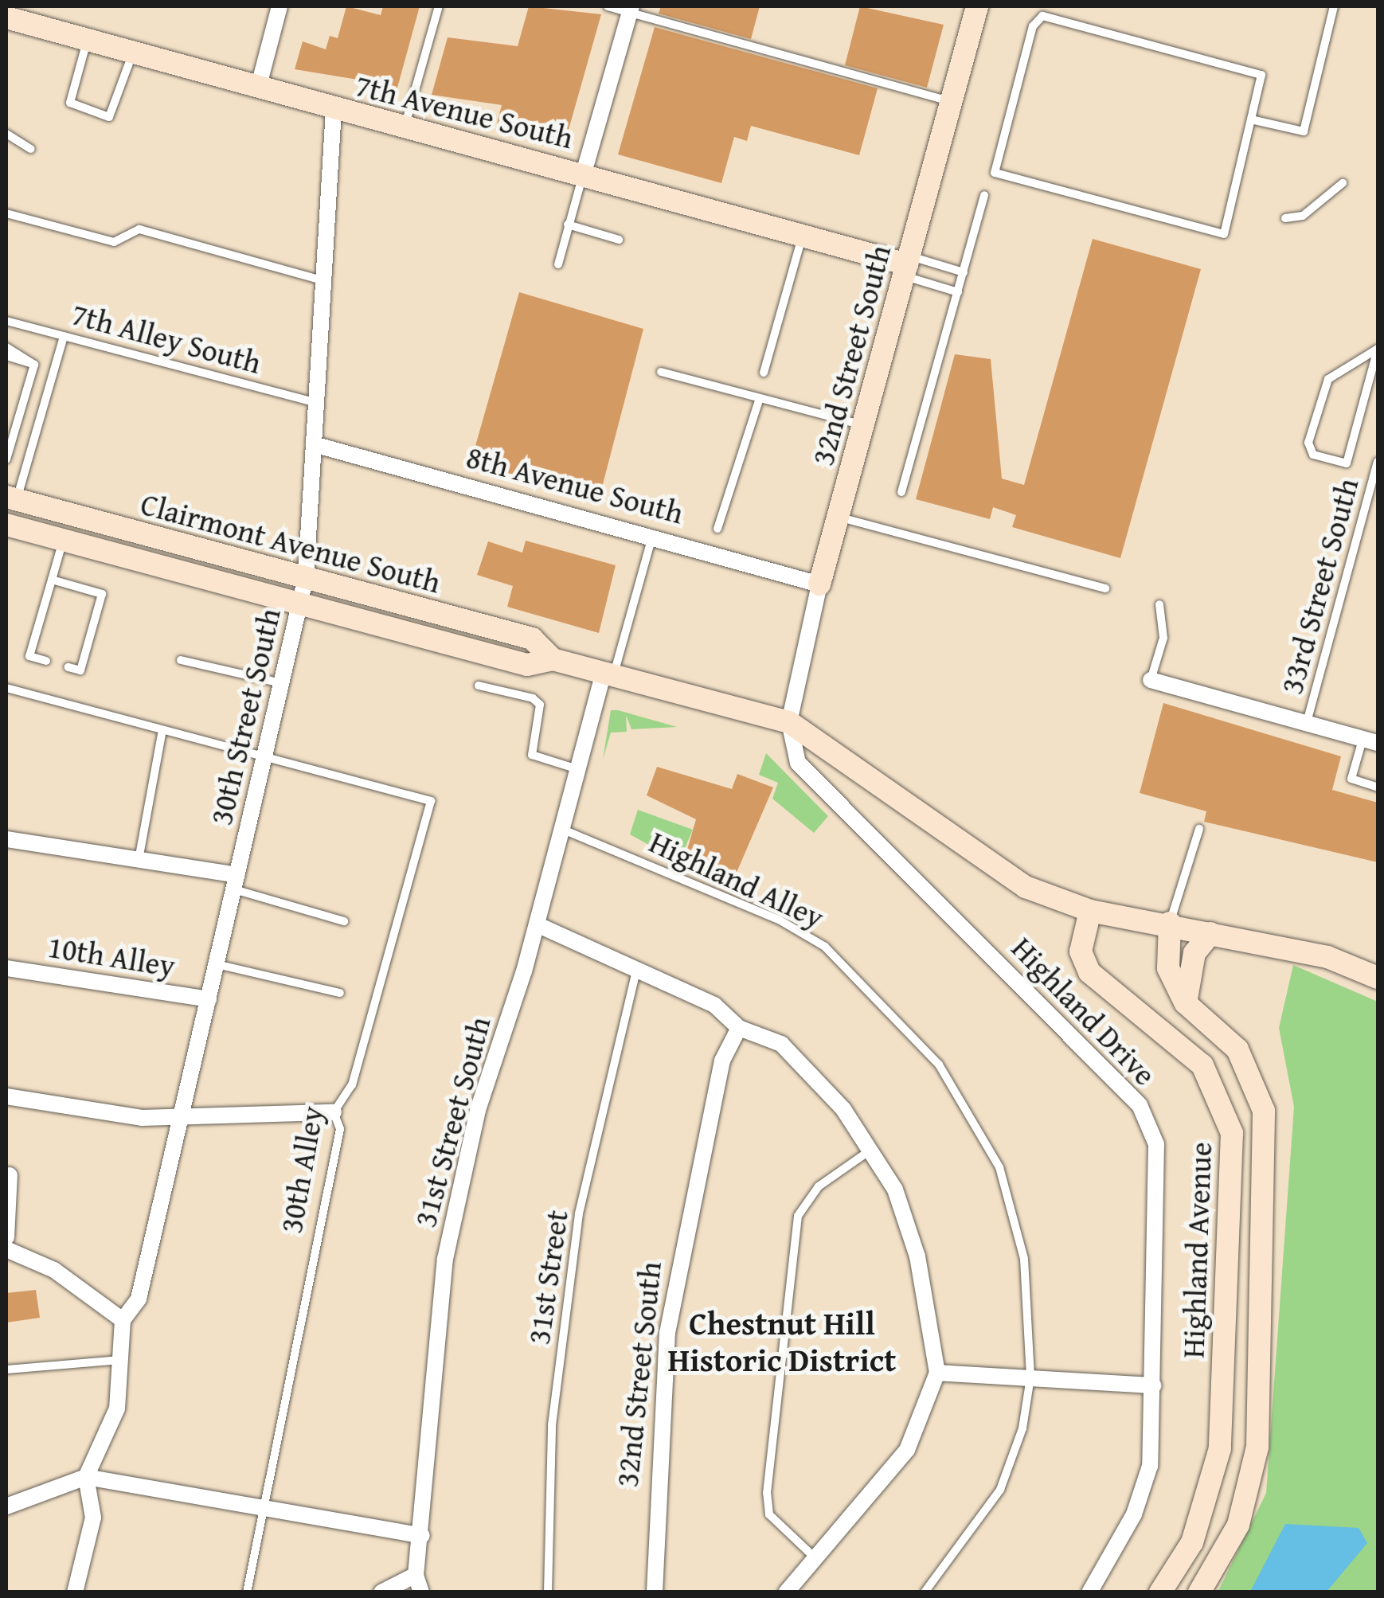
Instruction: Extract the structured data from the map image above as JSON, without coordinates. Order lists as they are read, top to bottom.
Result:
{
  "streets": {
    "street": [
      "7th Avenue South",
      "32nd Street South",
      "8th Avenue South",
      "Clairmont Avenue South",
      "30th Street South",
      "10th Alley",
      "Highland Drive",
      "31st Street South",
      "Highland Avenue"
    ],
    "lane": [
      "7th Alley South",
      "33rd Street South",
      "Highland Alley",
      "30th Alley",
      "31st Street"
    ]
  },
  "crossings": [
    ["7th Avenue South", "32nd Street South"],
    ["7th Avenue South", "30th Street South"],
    ["7th Alley South", "30th Street South"],
    ["32nd Street South", "8th Avenue South"],
    ["32nd Street South", "Clairmont Avenue South"],
    ["32nd Street South", "Highland Drive"],
    ["8th Avenue South", "30th Street South"],
    ["Clairmont Avenue South", "30th Street South"],
    ["Clairmont Avenue South", "Highland Drive"],
    ["Clairmont Avenue South", "31st Street South"],
    ["Clairmont Avenue South", "Highland Avenue"],
    ["30th Street South", "10th Alley"],
    ["30th Street South", "30th Alley"],
    ["Highland Alley", "31st Street South"]
  ],
  "districts": ["Chestnut Hill Historic District"]
}
